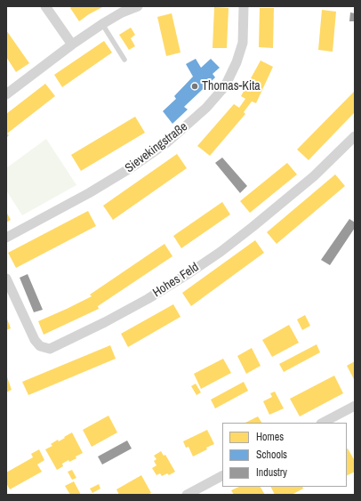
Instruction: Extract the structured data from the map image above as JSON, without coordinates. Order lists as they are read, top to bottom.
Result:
{
  "streets": {
    "street": ["Sievekingstraße", "Hohes Feld"]
  },
  "places": ["Thomas-Kita"],
  "legend": ["Homes", "Schools", "Industry"]
}
